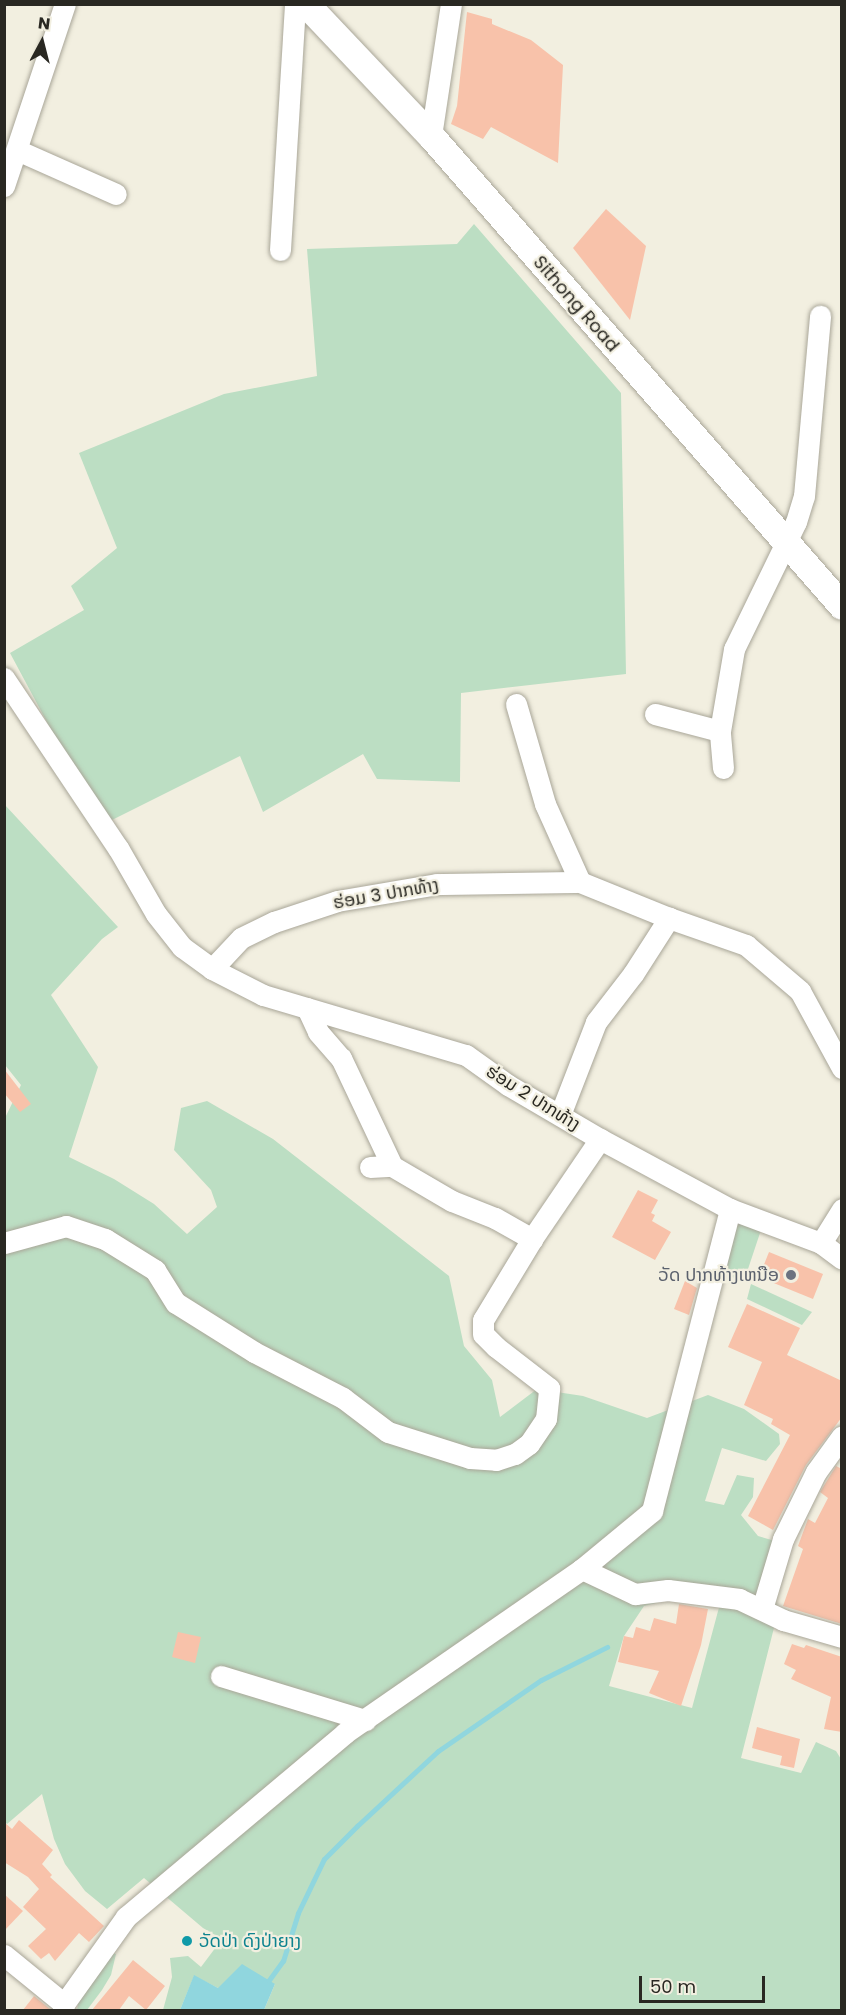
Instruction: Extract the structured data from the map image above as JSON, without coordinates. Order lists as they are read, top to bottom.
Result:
{
  "streets": {
    "main road": ["Sithong Road"],
    "street": ["ຮ່ອມ 3 ປາກທ້າງ", "ຮ່ອມ 2 ປາກທ້າງ"]
  },
  "crossings": [
    ["ຮ່ອມ 3 ປາກທ້າງ", "ຮ່ອມ 2 ປາກທ້າງ"]
  ],
  "places": ["ວັດ ປາກທ້າງເຫນືອ", "ວັດປ່າ ດົງປ່າຍາງ"],
  "scale_bar": "50 m",
  "north": "top"
}
